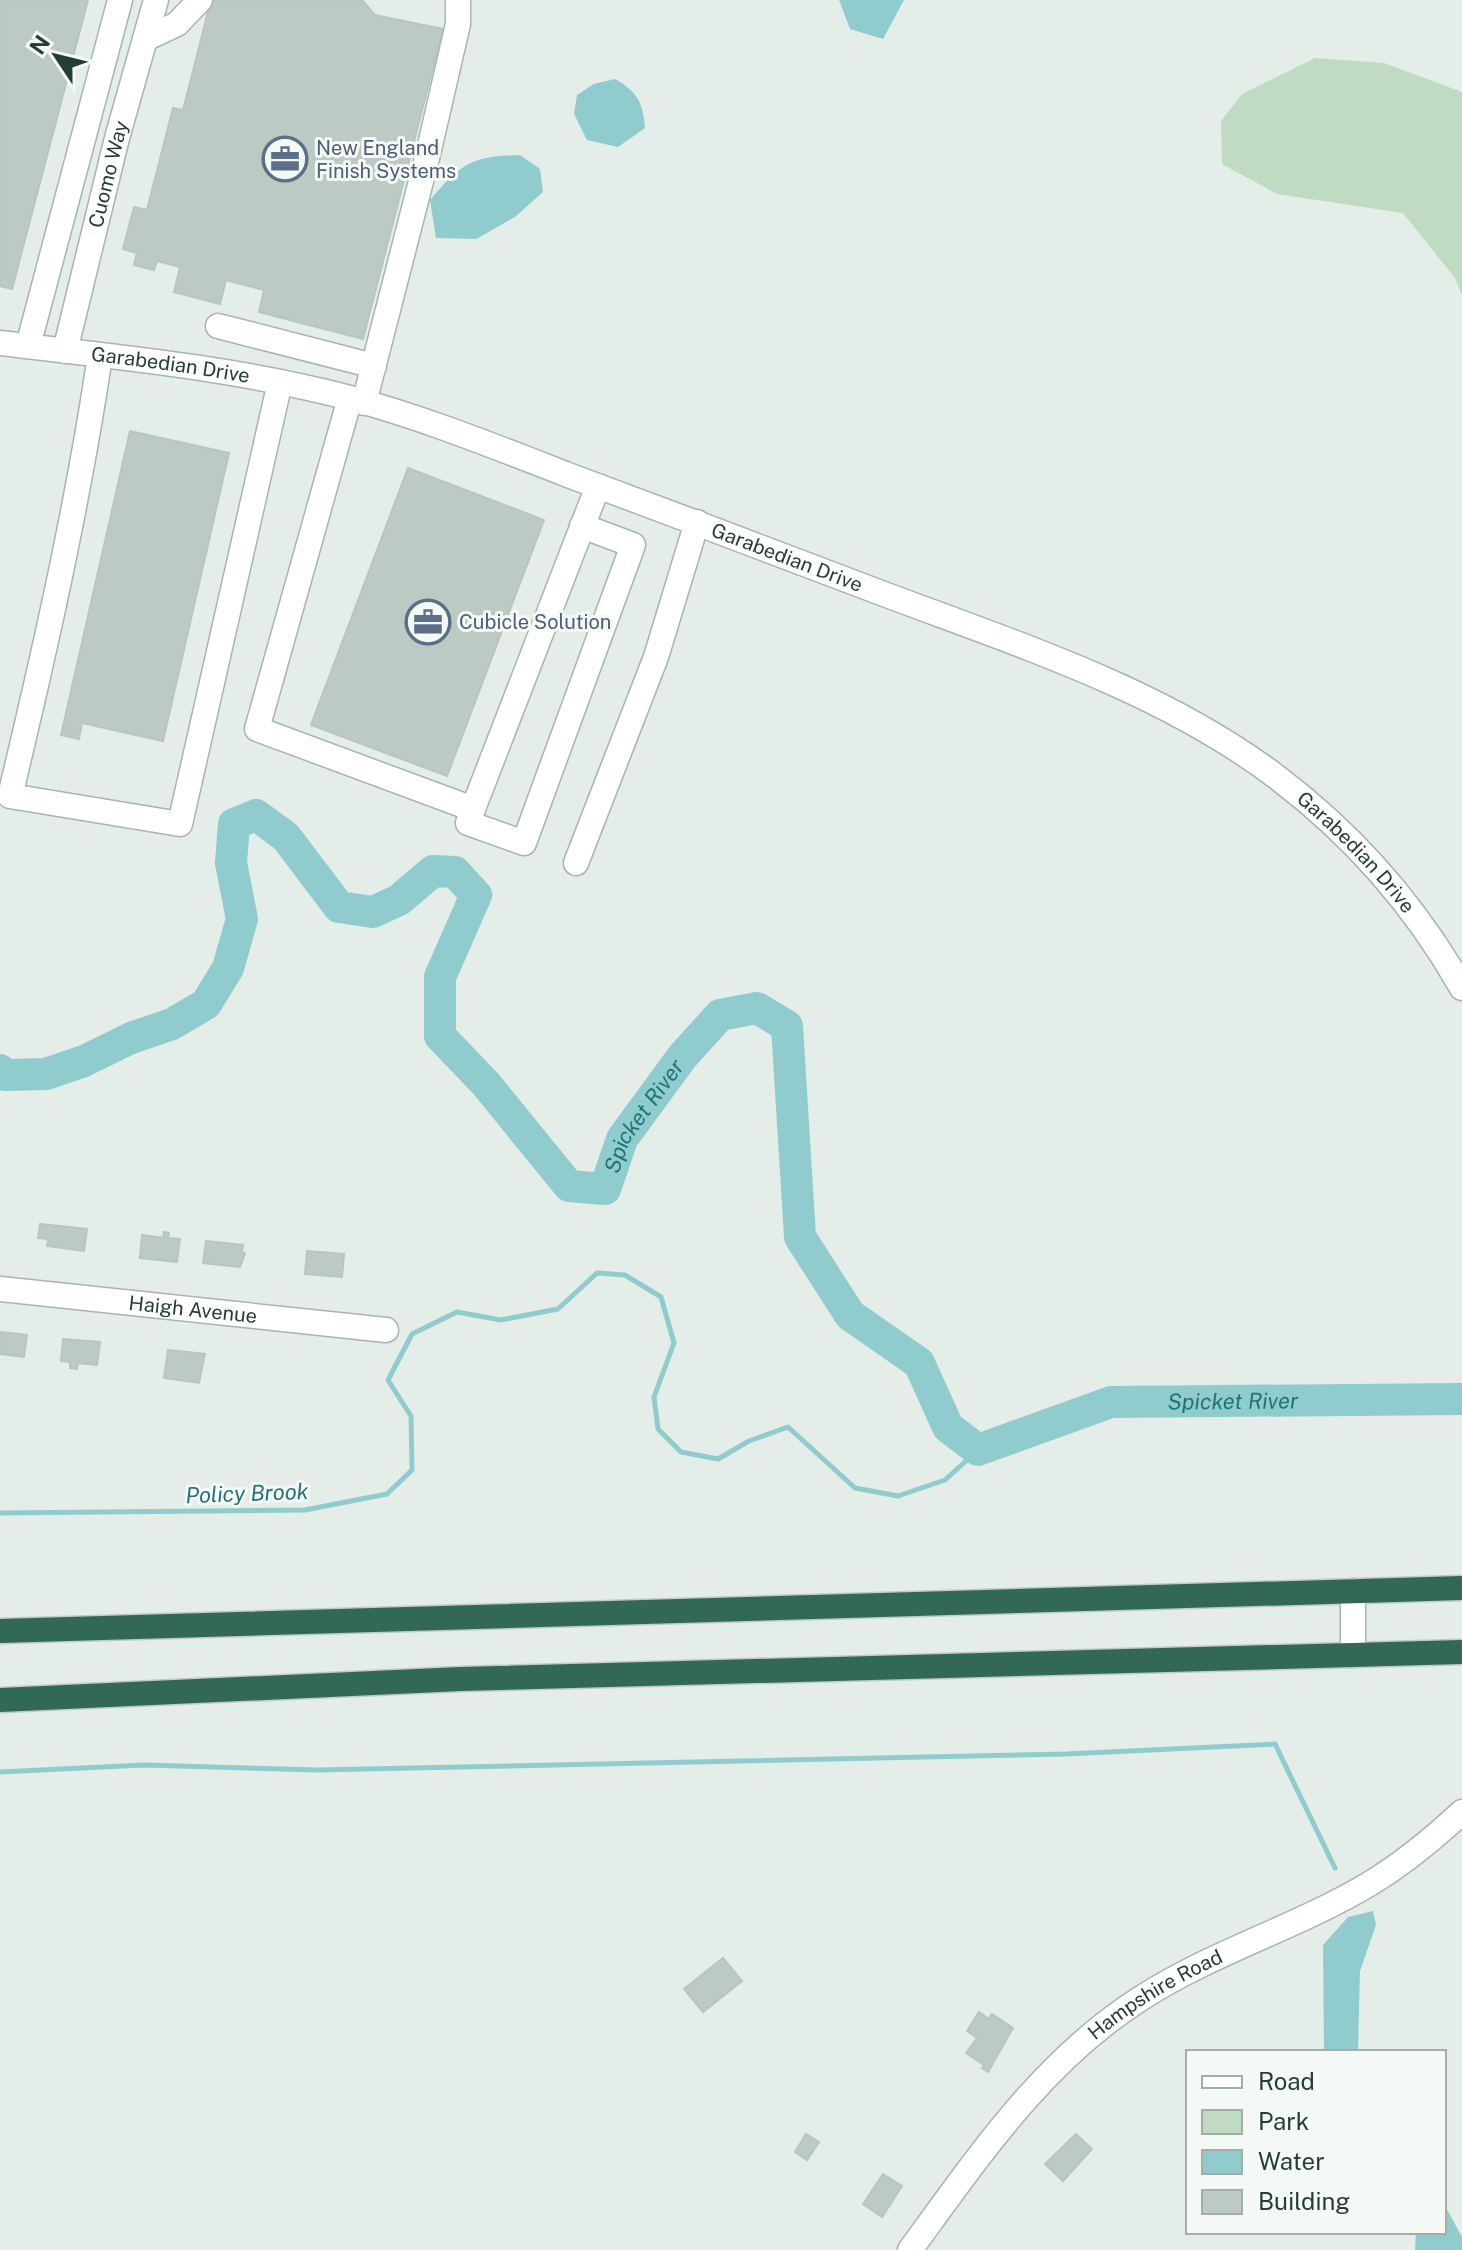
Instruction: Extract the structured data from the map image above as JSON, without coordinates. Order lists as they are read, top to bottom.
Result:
{
  "streets": {
    "street": [
      "Cuomo Way",
      "Garabedian Drive",
      "Haigh Avenue",
      "Hampshire Road"
    ]
  },
  "crossings": [
    ["Cuomo Way", "Garabedian Drive"]
  ],
  "water": ["Spicket River", "Policy Brook"],
  "places": {
    "office": ["New England Finish Systems", "Cubicle Solution"]
  },
  "legend": [
    "Road",
    "Park",
    "Water",
    "Building"
  ],
  "north": "top left"
}
